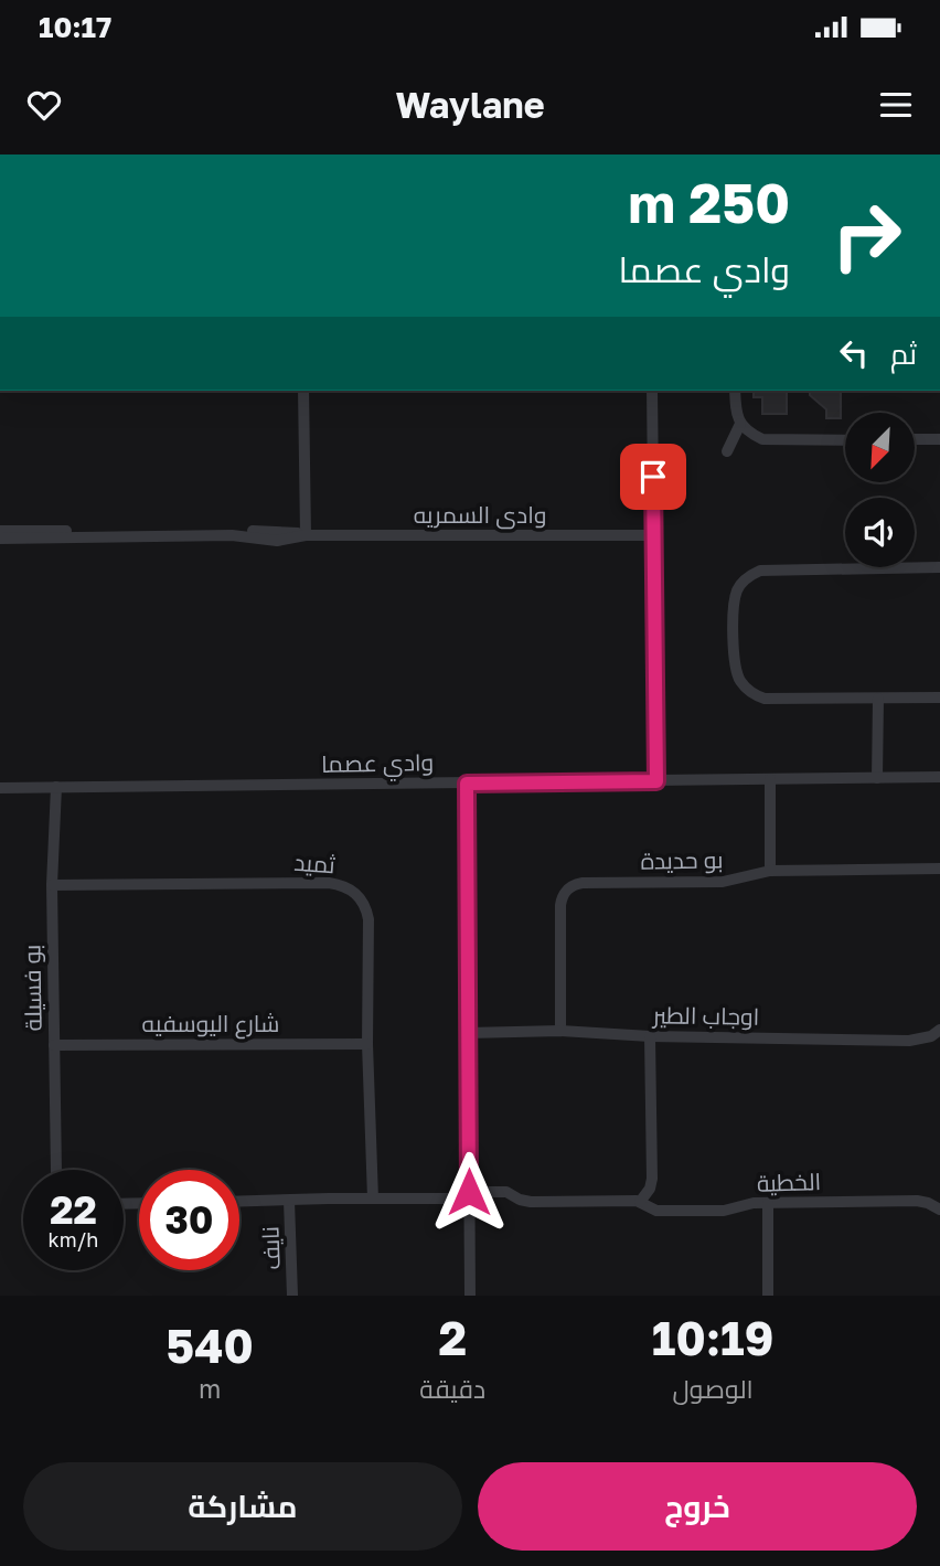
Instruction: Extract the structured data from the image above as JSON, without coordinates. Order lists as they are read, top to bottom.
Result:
{
  "streets": {
    "street": [
      "وادى السمريه",
      "وادي عصما",
      "بو حديدة",
      "ثميد",
      "بو فسيلة",
      "اوجاب الطير",
      "شارع اليوسفيه",
      "الخطية",
      "نايف"
    ]
  },
  "crossings": [
    ["وادي عصما", "بو فسيلة"],
    ["بو حديدة", "اوجاب الطير"],
    ["ثميد", "بو فسيلة"],
    ["ثميد", "شارع اليوسفيه"],
    ["بو فسيلة", "شارع اليوسفيه"]
  ],
  "north": "bottom left",
  "page": {
    "status": "10:17",
    "header": "Waylane",
    "turn": ["250 m", "وادي عصما"],
    "then": "ثم",
    "speed": "22 km/h",
    "limit": "30",
    "eta": [
      "10:19",
      "الوصول",
      "2",
      "دقيقة",
      "540",
      "m"
    ],
    "buttons": ["خروج", "مشاركة"]
  }
}
